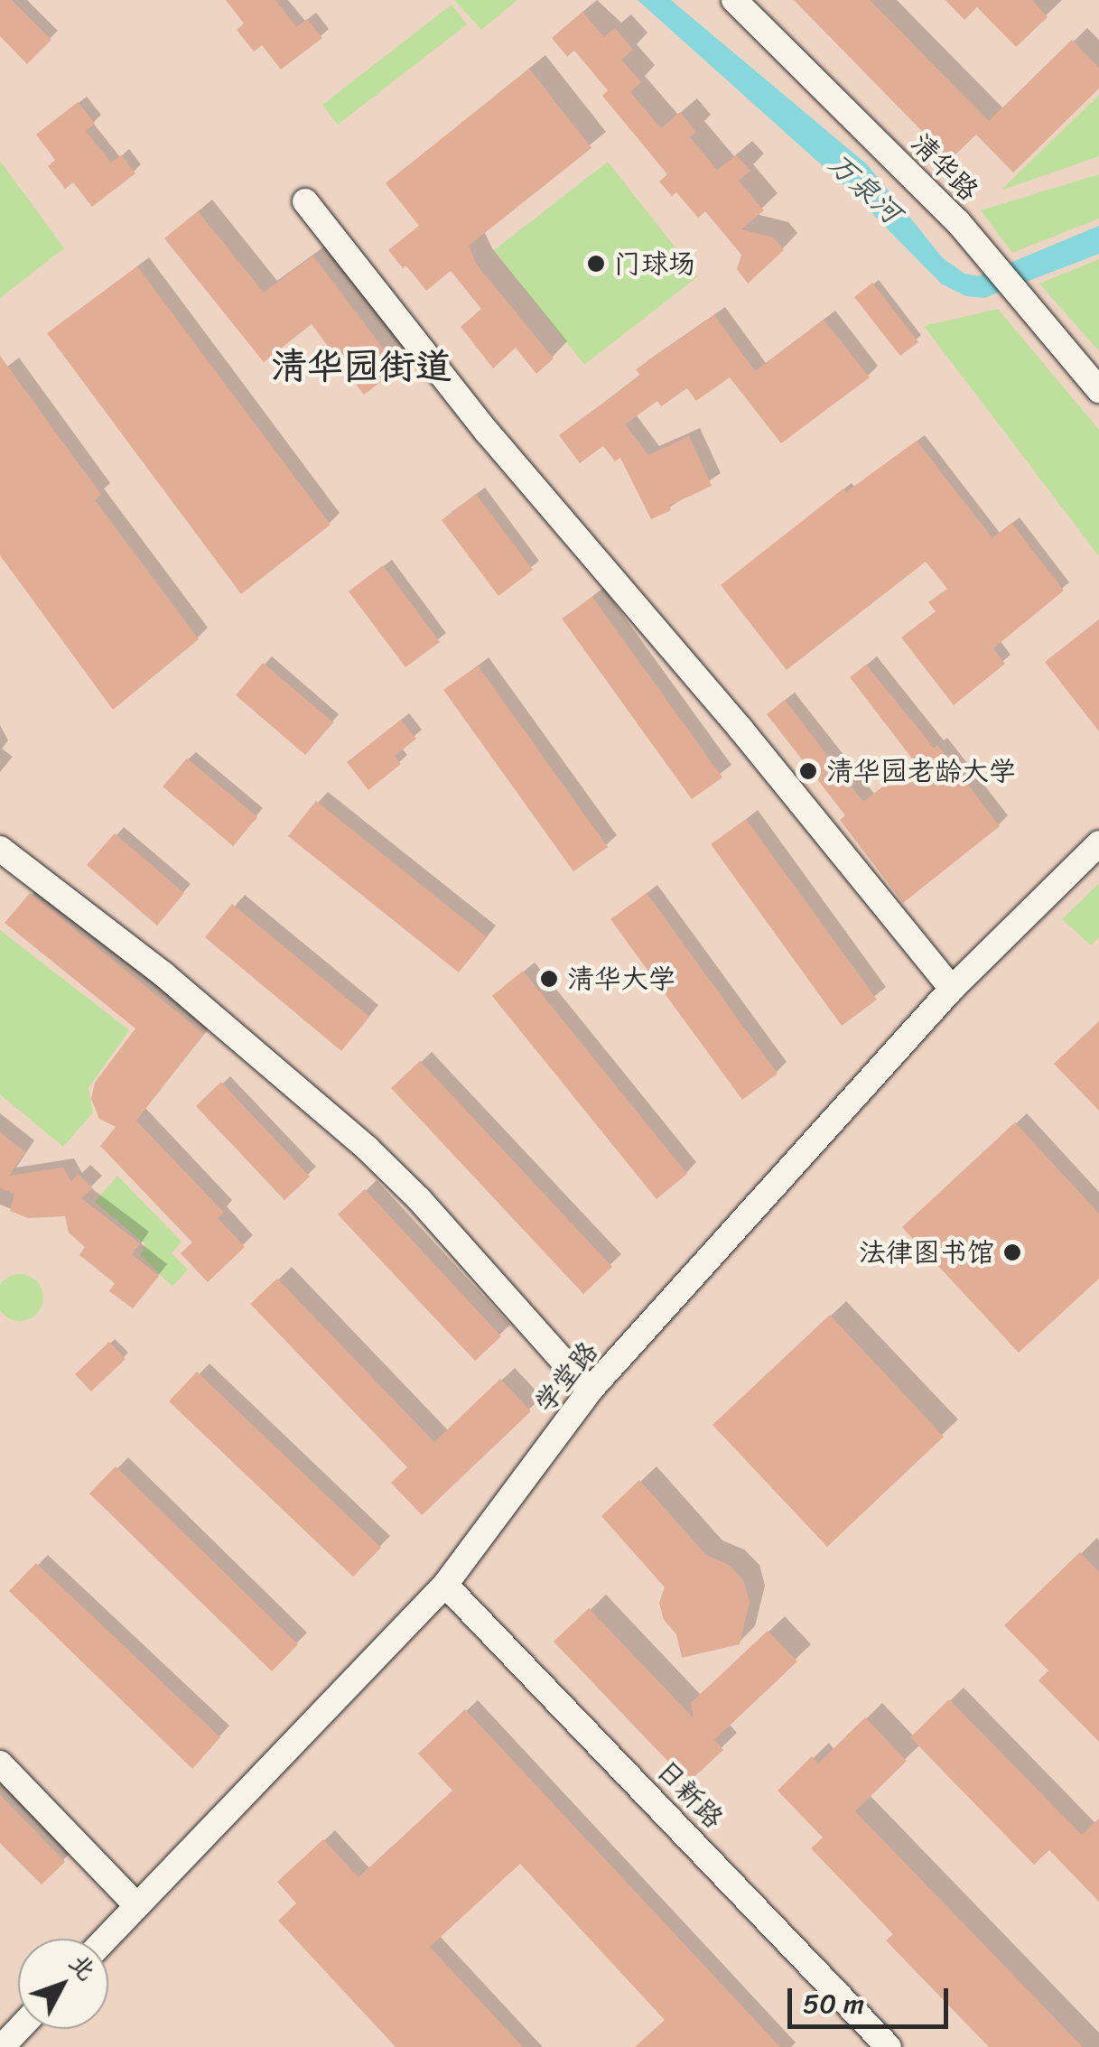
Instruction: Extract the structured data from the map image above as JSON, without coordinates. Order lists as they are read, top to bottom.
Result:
{
  "streets": {
    "street": ["清华路", "学堂路", "日新路"]
  },
  "crossings": [
    ["学堂路", "日新路"]
  ],
  "districts": ["清华园街道"],
  "water": ["万泉河"],
  "places": [
    "门球场",
    "清华园老龄大学",
    "清华大学",
    "法律图书馆"
  ],
  "scale_bar": "50 m",
  "north": "top right"
}
